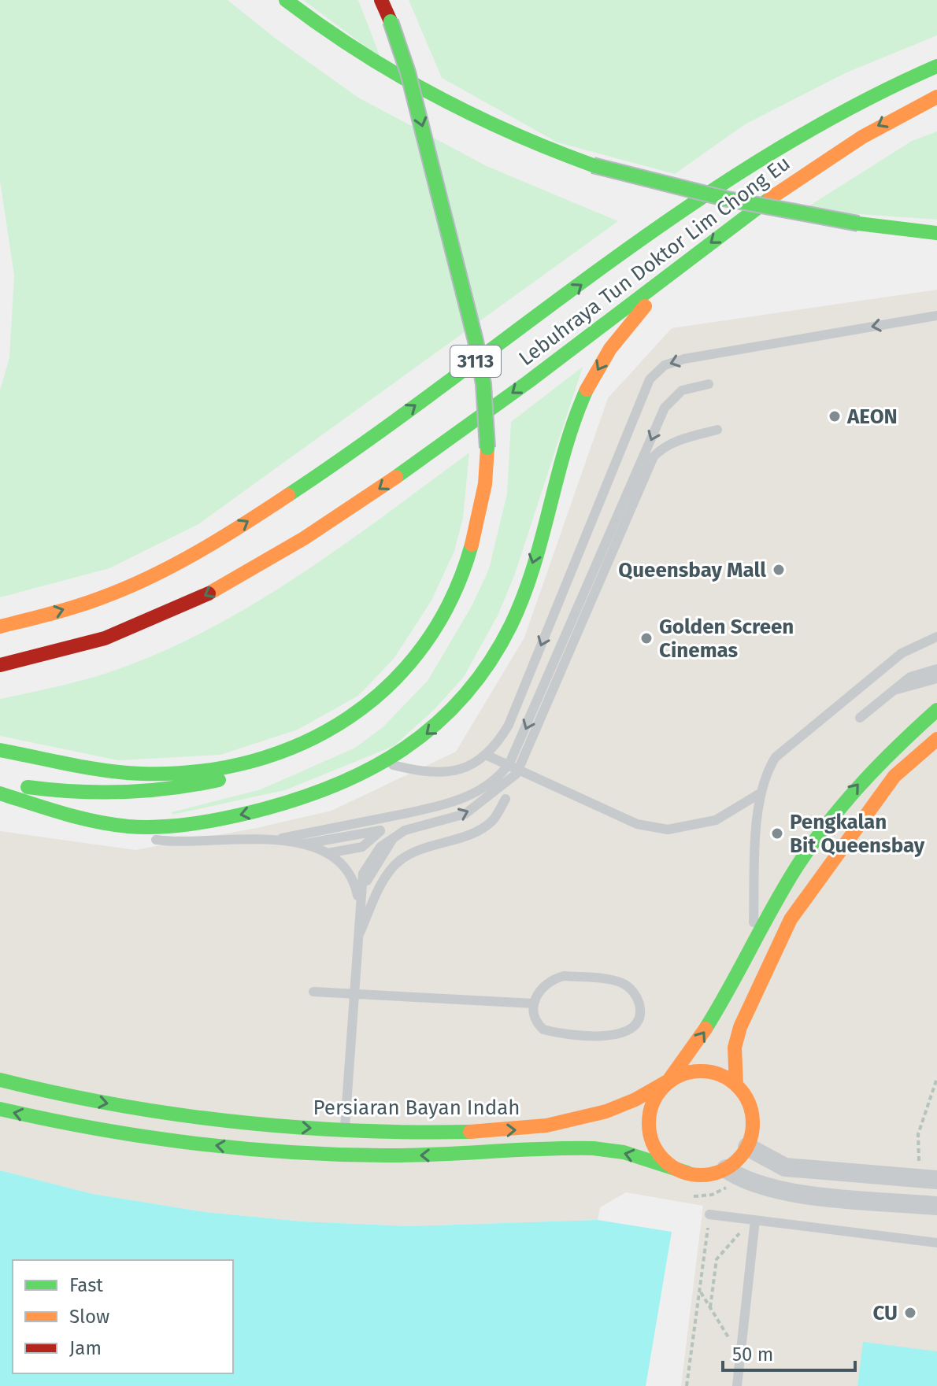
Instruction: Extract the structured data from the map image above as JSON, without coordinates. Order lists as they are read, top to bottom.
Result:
{
  "streets": {
    "main road": ["Lebuhraya Tun Doktor Lim Chong Eu", "3113", "Persiaran Bayan Indah"]
  },
  "one_way": ["Persiaran Bayan Indah"],
  "places": [
    "AEON",
    "Queensbay Mall",
    "Golden Screen Cinemas",
    "Pengkalan Bit Queensbay",
    "CU"
  ],
  "legend": ["Fast", "Slow", "Jam"],
  "scale_bar": "50 m"
}
